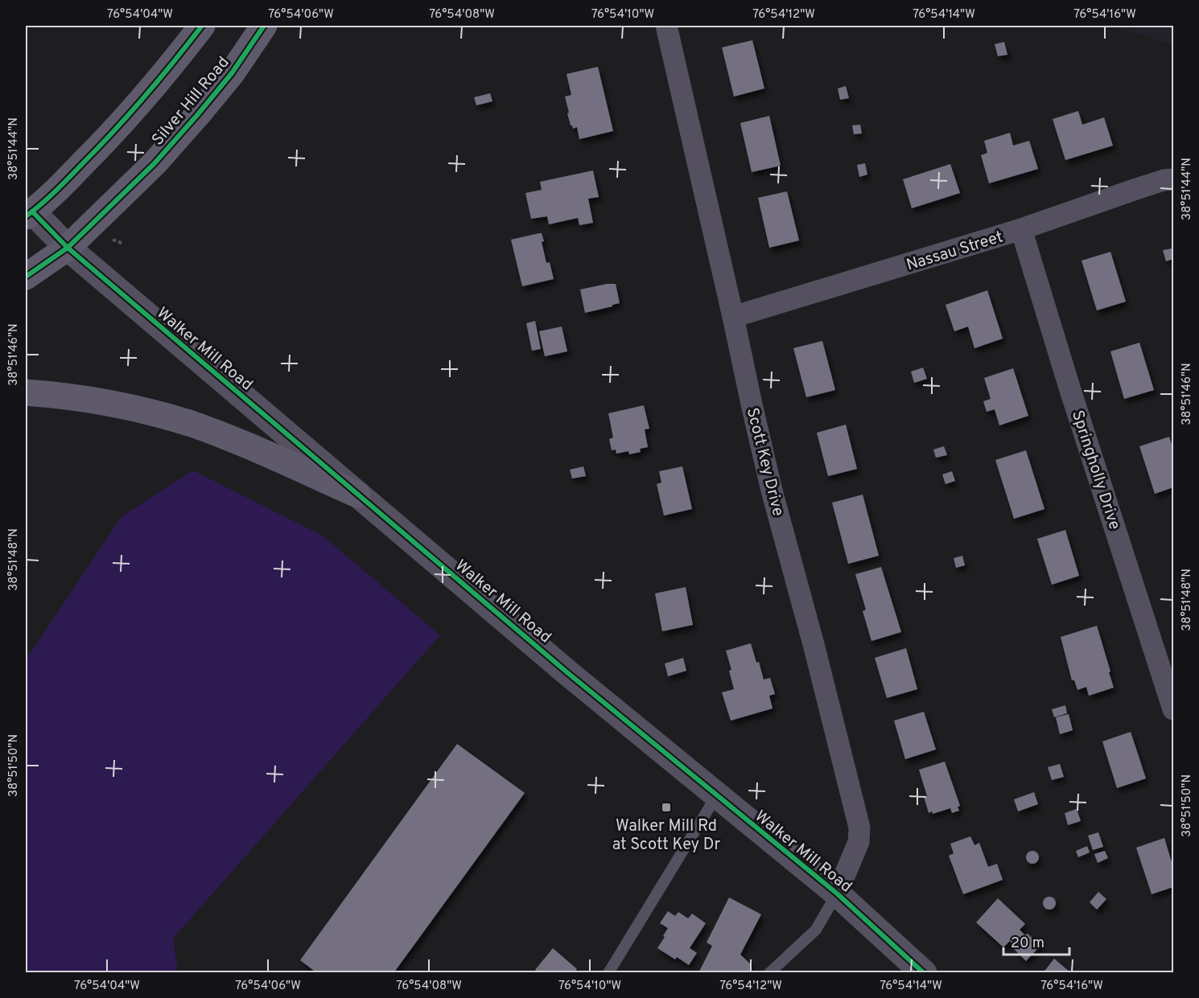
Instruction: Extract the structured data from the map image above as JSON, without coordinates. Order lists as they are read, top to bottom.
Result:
{
  "streets": {
    "main road": ["Silver Hill Road"],
    "street": [
      "Nassau Street",
      "Walker Mill Road",
      "Scott Key Drive",
      "Springholly Drive"
    ]
  },
  "crossings": [
    ["Silver Hill Road", "Walker Mill Road"],
    ["Nassau Street", "Scott Key Drive"],
    ["Nassau Street", "Springholly Drive"],
    ["Walker Mill Road", "Scott Key Drive"]
  ],
  "places": {
    "transit": ["Walker Mill Rd at Scott Key Dr"]
  },
  "scale_bar": "20 m",
  "coordinates": [
    "76°54'04\"W",
    "76°54'06\"W",
    "76°54'08\"W",
    "76°54'10\"W",
    "76°54'12\"W",
    "76°54'14\"W",
    "76°54'16\"W",
    "38°51'44\"N",
    "38°51'46\"N",
    "38°51'48\"N",
    "38°51'50\"N"
  ]
}
